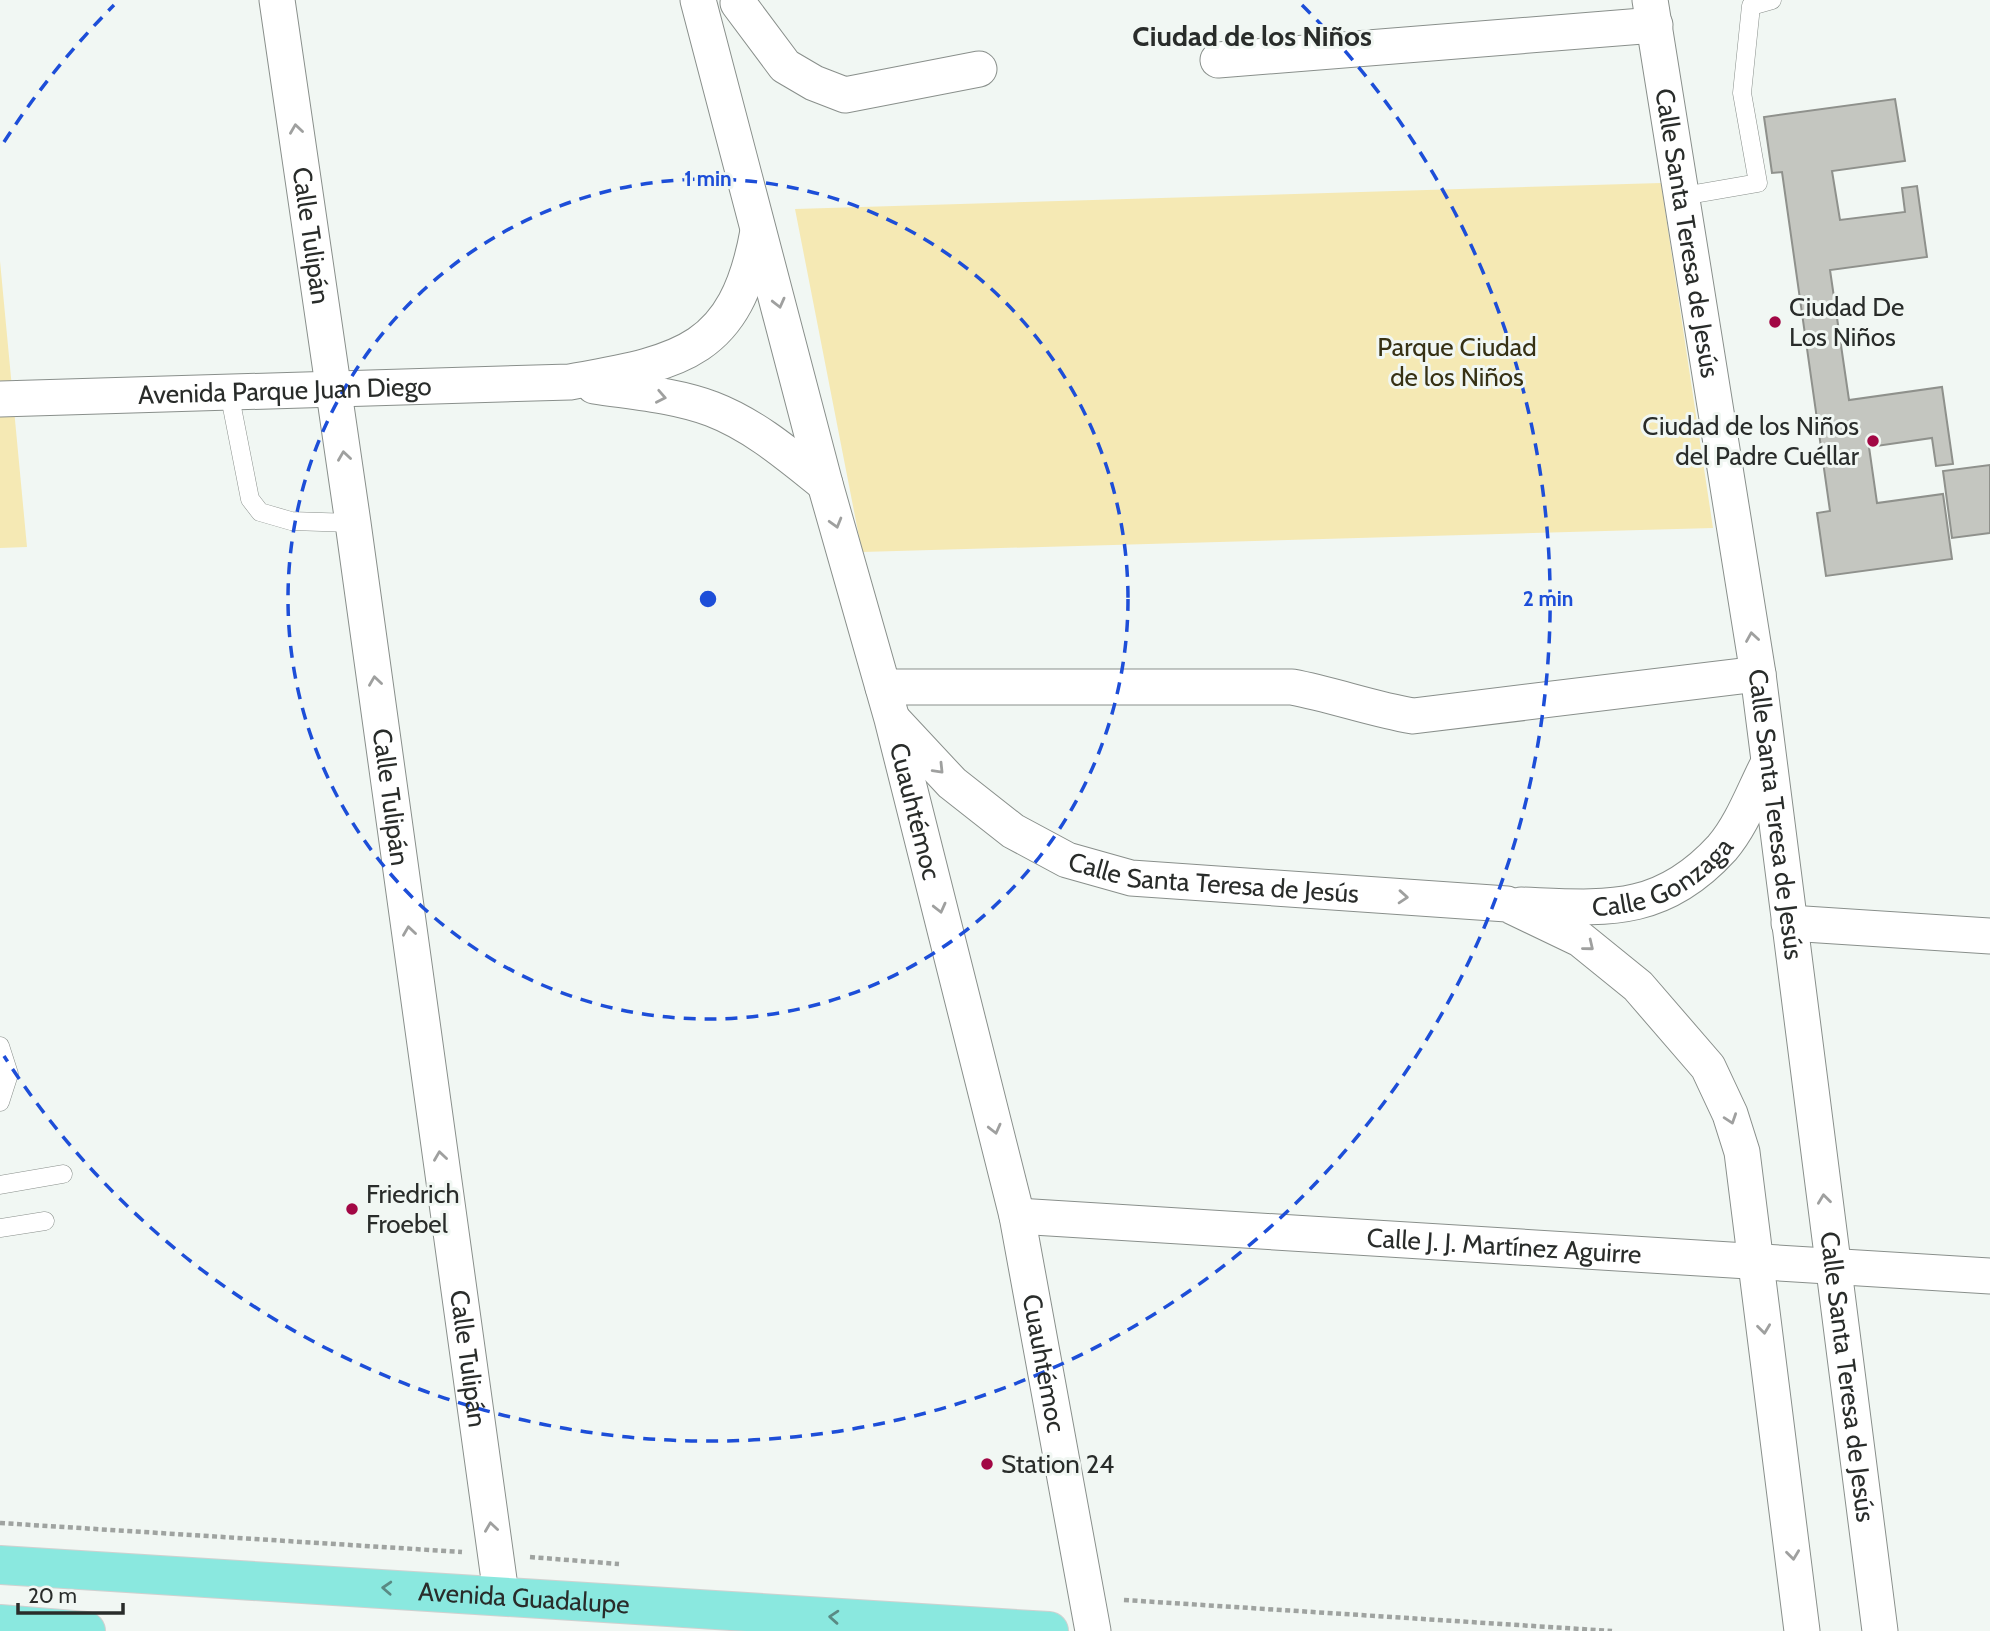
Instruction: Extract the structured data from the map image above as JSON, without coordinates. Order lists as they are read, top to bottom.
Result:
{
  "streets": {
    "main road": ["Avenida Guadalupe"],
    "street": [
      "Calle Santa Teresa de Jesús",
      "Calle Tulipán",
      "Avenida Parque Juan Diego",
      "Cuauhtémoc",
      "Calle Gonzaga",
      "Calle J. J. Martínez Aguirre"
    ]
  },
  "crossings": [
    ["Calle Santa Teresa de Jesús", "Cuauhtémoc"],
    ["Calle Santa Teresa de Jesús", "Calle Gonzaga"],
    ["Calle Santa Teresa de Jesús", "Calle J. J. Martínez Aguirre"],
    ["Calle Tulipán", "Avenida Parque Juan Diego"],
    ["Calle Tulipán", "Avenida Guadalupe"],
    ["Avenida Parque Juan Diego", "Cuauhtémoc"],
    ["Cuauhtémoc", "Calle J. J. Martínez Aguirre"]
  ],
  "one_way": ["Calle Tulipán", "Cuauhtémoc", "Avenida Guadalupe"],
  "districts": ["Ciudad de los Niños"],
  "parks": ["Parque Ciudad de los Niños"],
  "places": [
    "Ciudad De Los Niños",
    "Ciudad de los Niños del Padre Cuéllar",
    "Friedrich Froebel",
    "Station 24"
  ],
  "scale_bar": "20 m",
  "rings": ["1 min", "2 min"]
}
